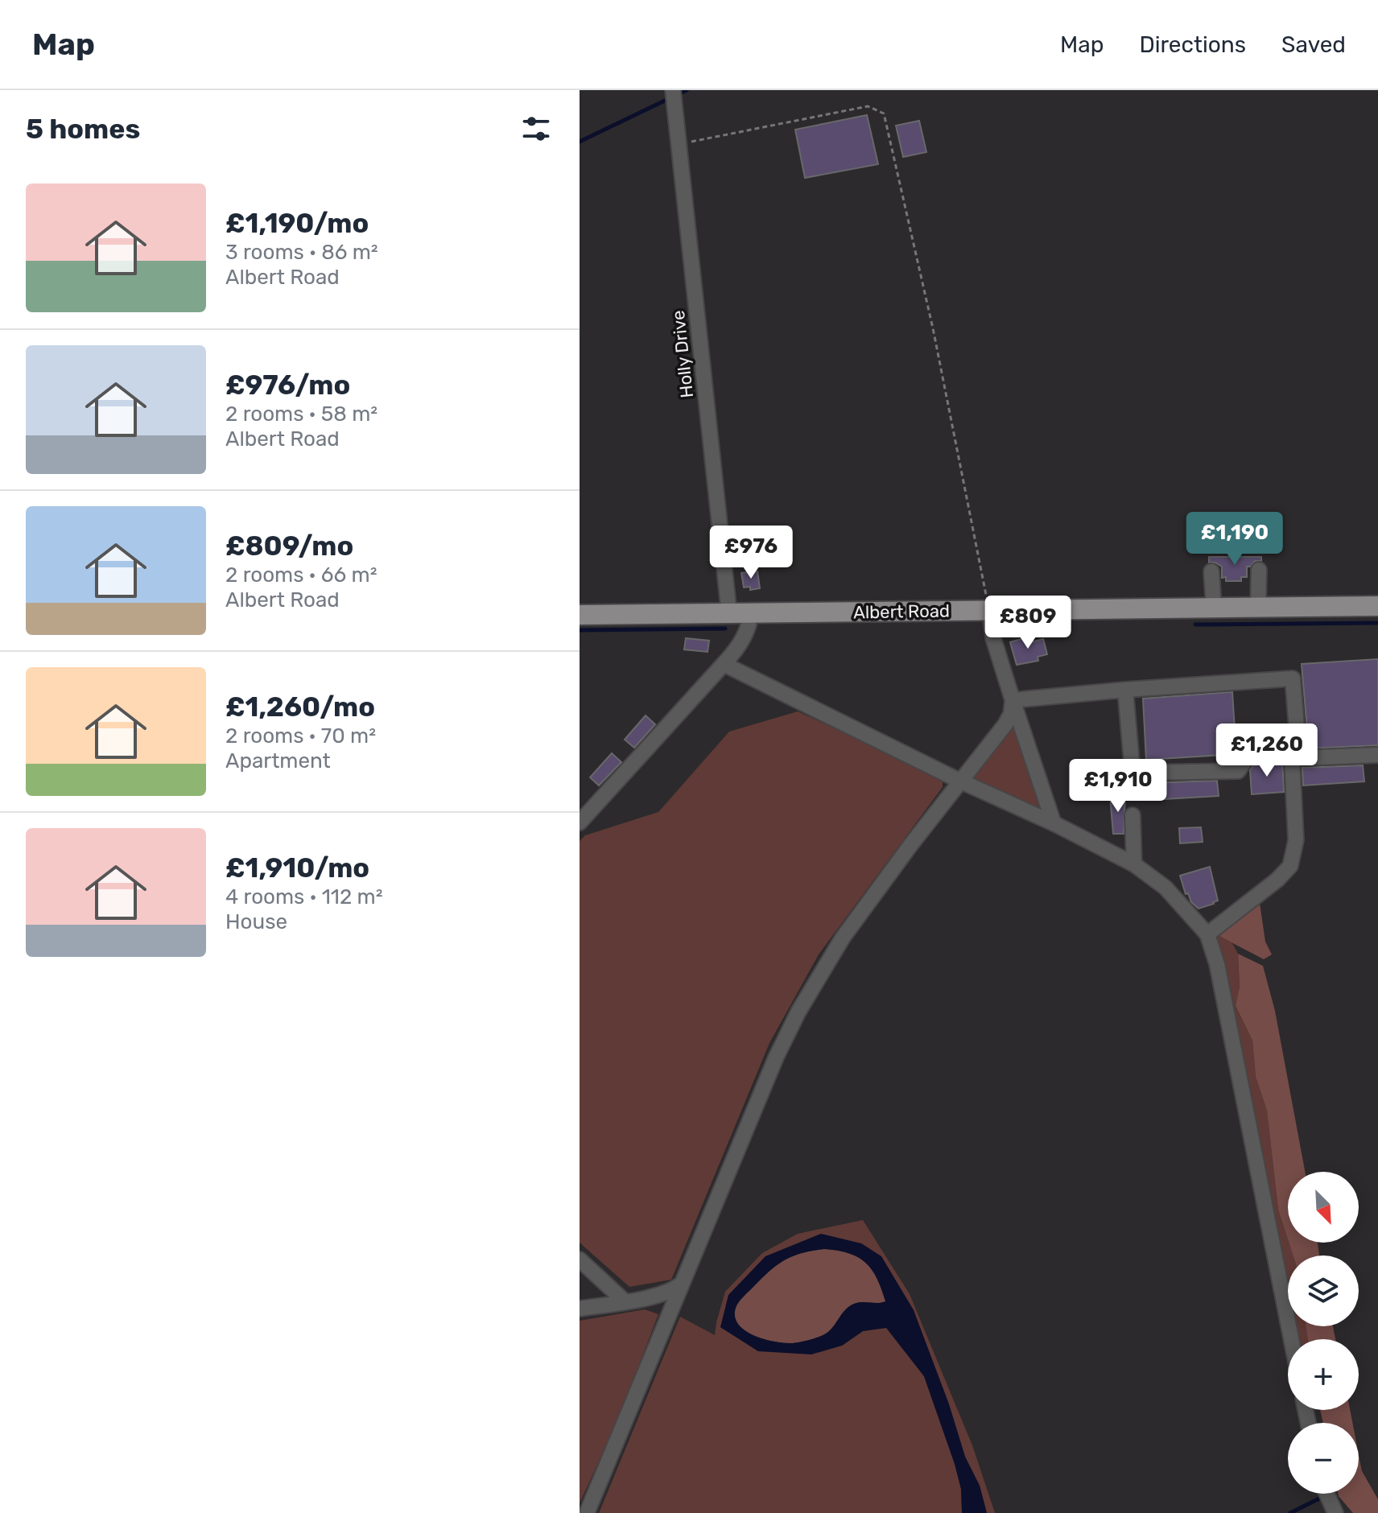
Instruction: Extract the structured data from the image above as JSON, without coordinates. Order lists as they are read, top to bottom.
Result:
{
  "streets": {
    "main road": ["Albert Road"],
    "lane": ["Holly Drive"]
  },
  "crossings": [
    ["Holly Drive", "Albert Road"]
  ],
  "north": "bottom right",
  "page": {
    "header": "Map",
    "nav": ["Map", "Directions", "Saved"],
    "heading": "5 homes",
    "list": [
      {
        "name": "£1,190/mo",
        "note": "3 rooms · 86 m² · Albert Road"
      },
      {
        "name": "£976/mo",
        "note": "2 rooms · 58 m² · Albert Road"
      },
      {
        "name": "£809/mo",
        "note": "2 rooms · 66 m² · Albert Road"
      },
      {
        "name": "£1,260/mo",
        "note": "2 rooms · 70 m² · Apartment"
      },
      {
        "name": "£1,910/mo",
        "note": "4 rooms · 112 m² · House"
      }
    ],
    "price": [
      "£1,190",
      "£976",
      "£809",
      "£1,260",
      "£1,910"
    ],
    "map_buttons": ["+", "−"]
  }
}
